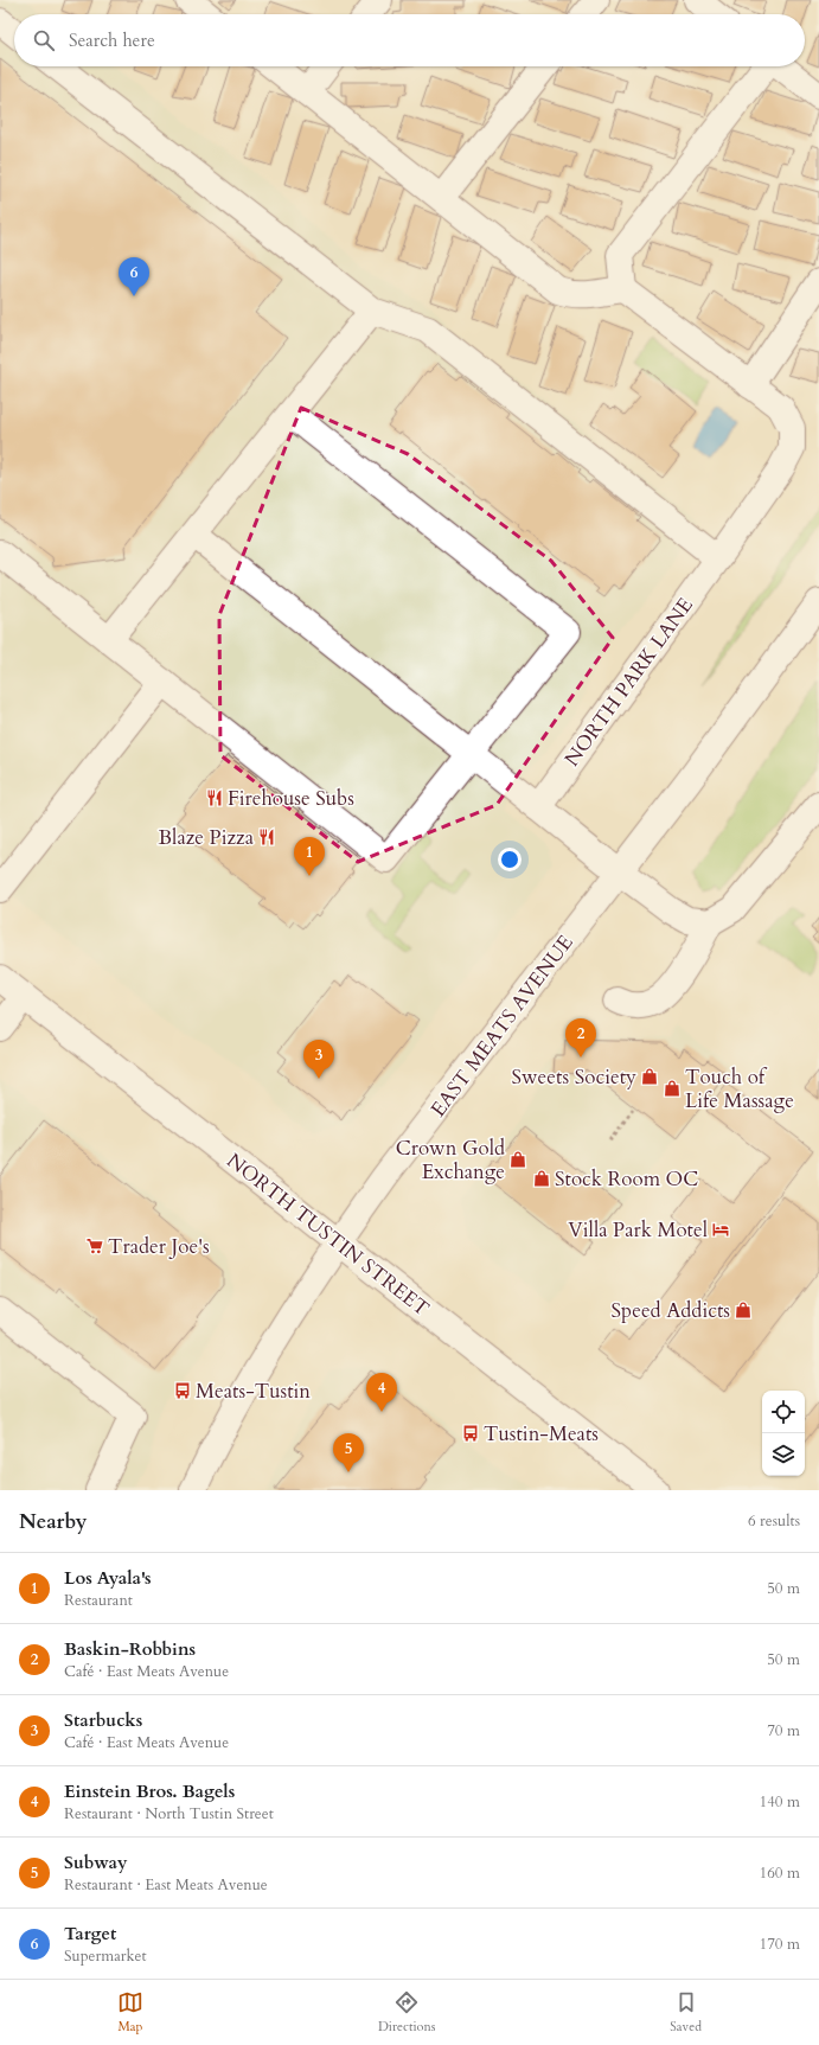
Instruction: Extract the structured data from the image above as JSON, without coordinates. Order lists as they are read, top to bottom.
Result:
{
  "streets": {
    "street": ["NORTH PARK LANE", "EAST MEATS AVENUE", "NORTH TUSTIN STREET"]
  },
  "crossings": [
    ["EAST MEATS AVENUE", "NORTH TUSTIN STREET"]
  ],
  "places": {
    "restaurant": ["Firehouse Subs", "Blaze Pizza"],
    "shop": [
      "Sweets Society",
      "Touch of Life Massage",
      "Crown Gold Exchange",
      "Stock Room OC",
      "Speed Addicts"
    ],
    "hotel": ["Villa Park Motel"],
    "supermarket": ["Trader Joe's"],
    "bus stop": ["Meats-Tustin", "Tustin-Meats"]
  },
  "page": {
    "search": "Search here",
    "pins": [
      "6",
      "1",
      "2",
      "3",
      "4",
      "5"
    ],
    "heading": ["Nearby", "6 results"],
    "list": [
      {
        "mark": "1",
        "name": "Los Ayala's",
        "note": "Restaurant",
        "value": "50 m"
      },
      {
        "mark": "2",
        "name": "Baskin-Robbins",
        "note": "Café · East Meats Avenue",
        "value": "50 m"
      },
      {
        "mark": "3",
        "name": "Starbucks",
        "note": "Café · East Meats Avenue",
        "value": "70 m"
      },
      {
        "mark": "4",
        "name": "Einstein Bros. Bagels",
        "note": "Restaurant · North Tustin Street",
        "value": "140 m"
      },
      {
        "mark": "5",
        "name": "Subway",
        "note": "Restaurant · East Meats Avenue",
        "value": "160 m"
      },
      {
        "mark": "6",
        "name": "Target",
        "note": "Supermarket",
        "value": "170 m"
      }
    ],
    "nav": ["Map", "Directions", "Saved"]
  }
}
